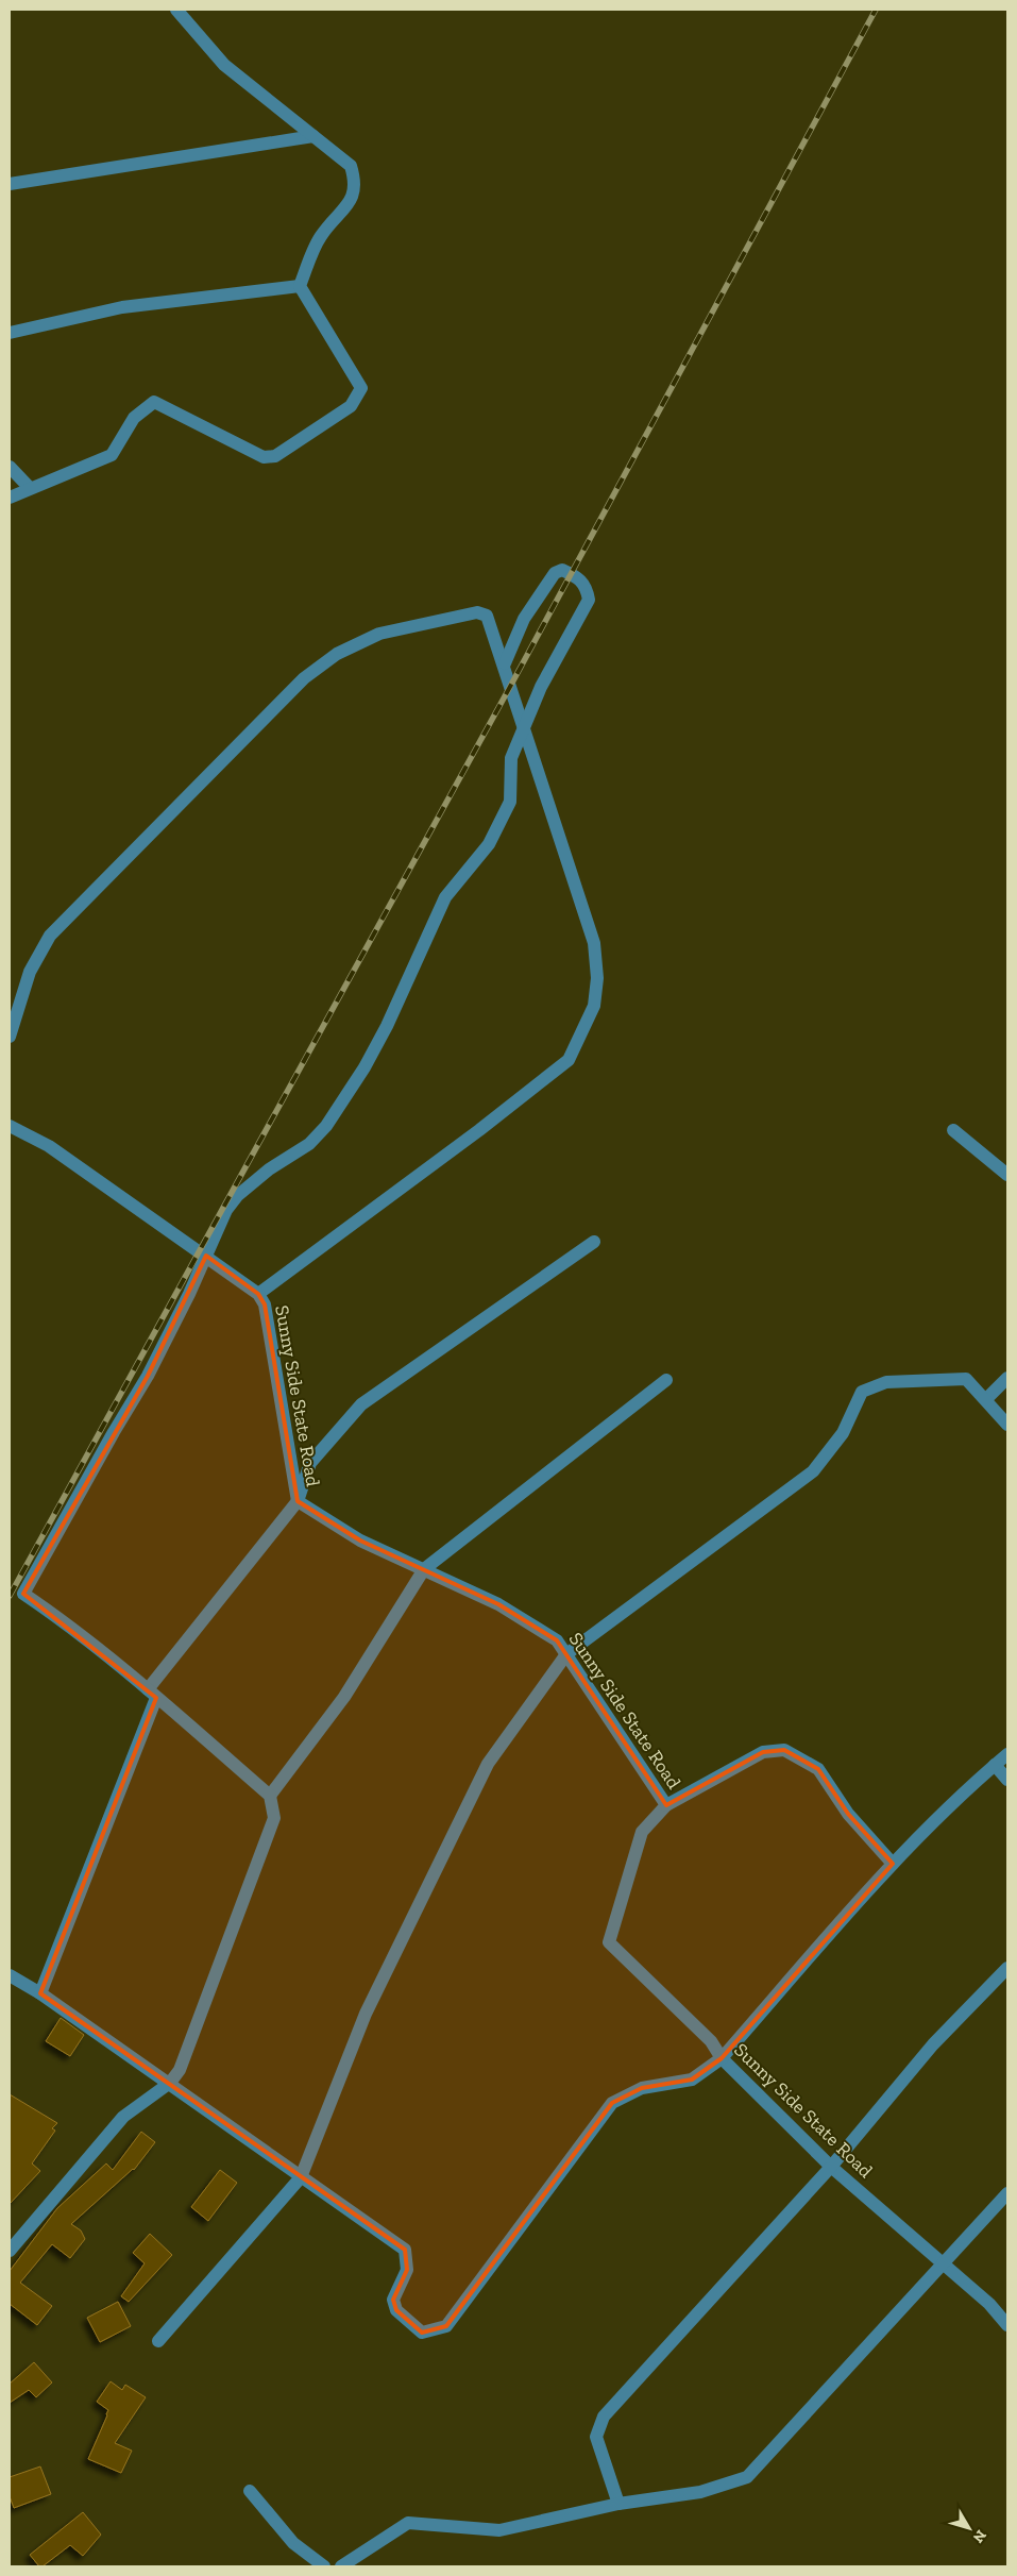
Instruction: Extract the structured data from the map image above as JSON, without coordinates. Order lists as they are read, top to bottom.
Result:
{
  "streets": {
    "street": ["Sunny Side State Road"]
  },
  "north": "bottom right"
}
